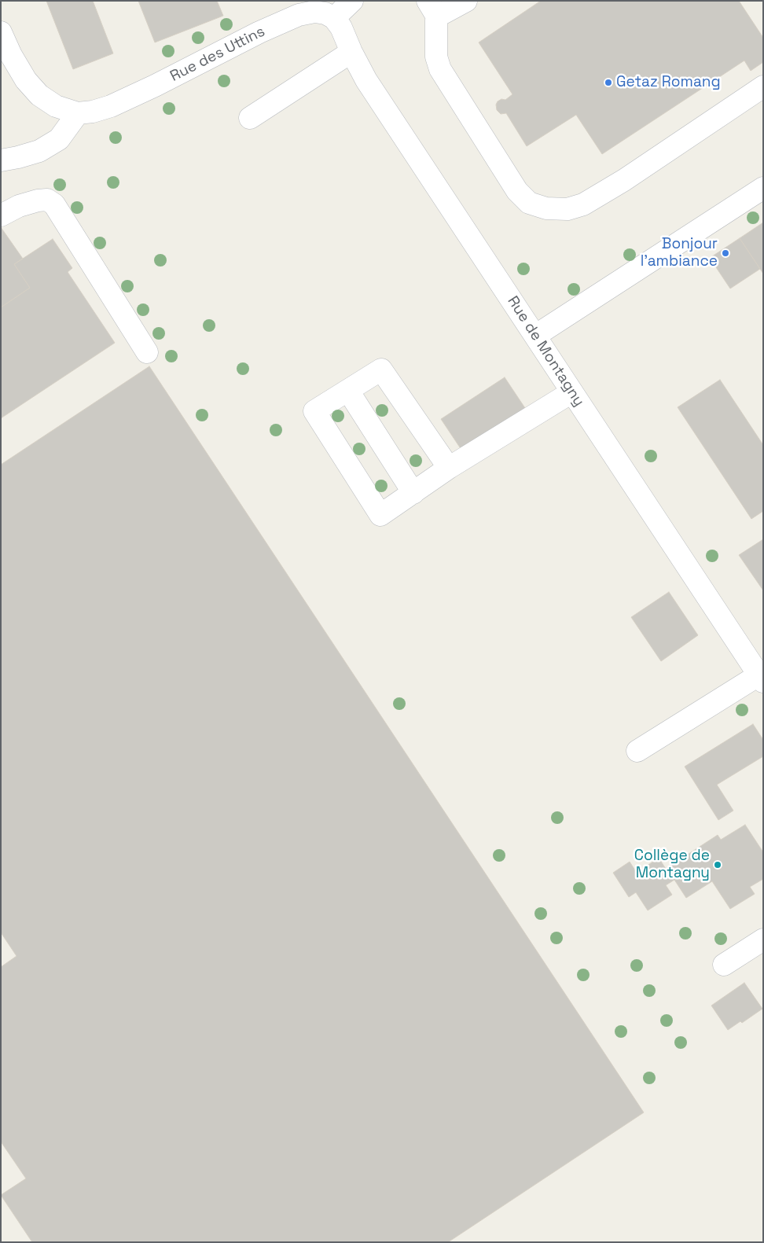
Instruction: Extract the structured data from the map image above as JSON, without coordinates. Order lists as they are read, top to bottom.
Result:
{
  "streets": {
    "street": ["Rue des Uttins", "Rue de Montagny"]
  },
  "crossings": [
    ["Rue des Uttins", "Rue de Montagny"]
  ],
  "places": ["Getaz Romang", "Bonjour l'ambiance", "Collège de Montagny"]
}
